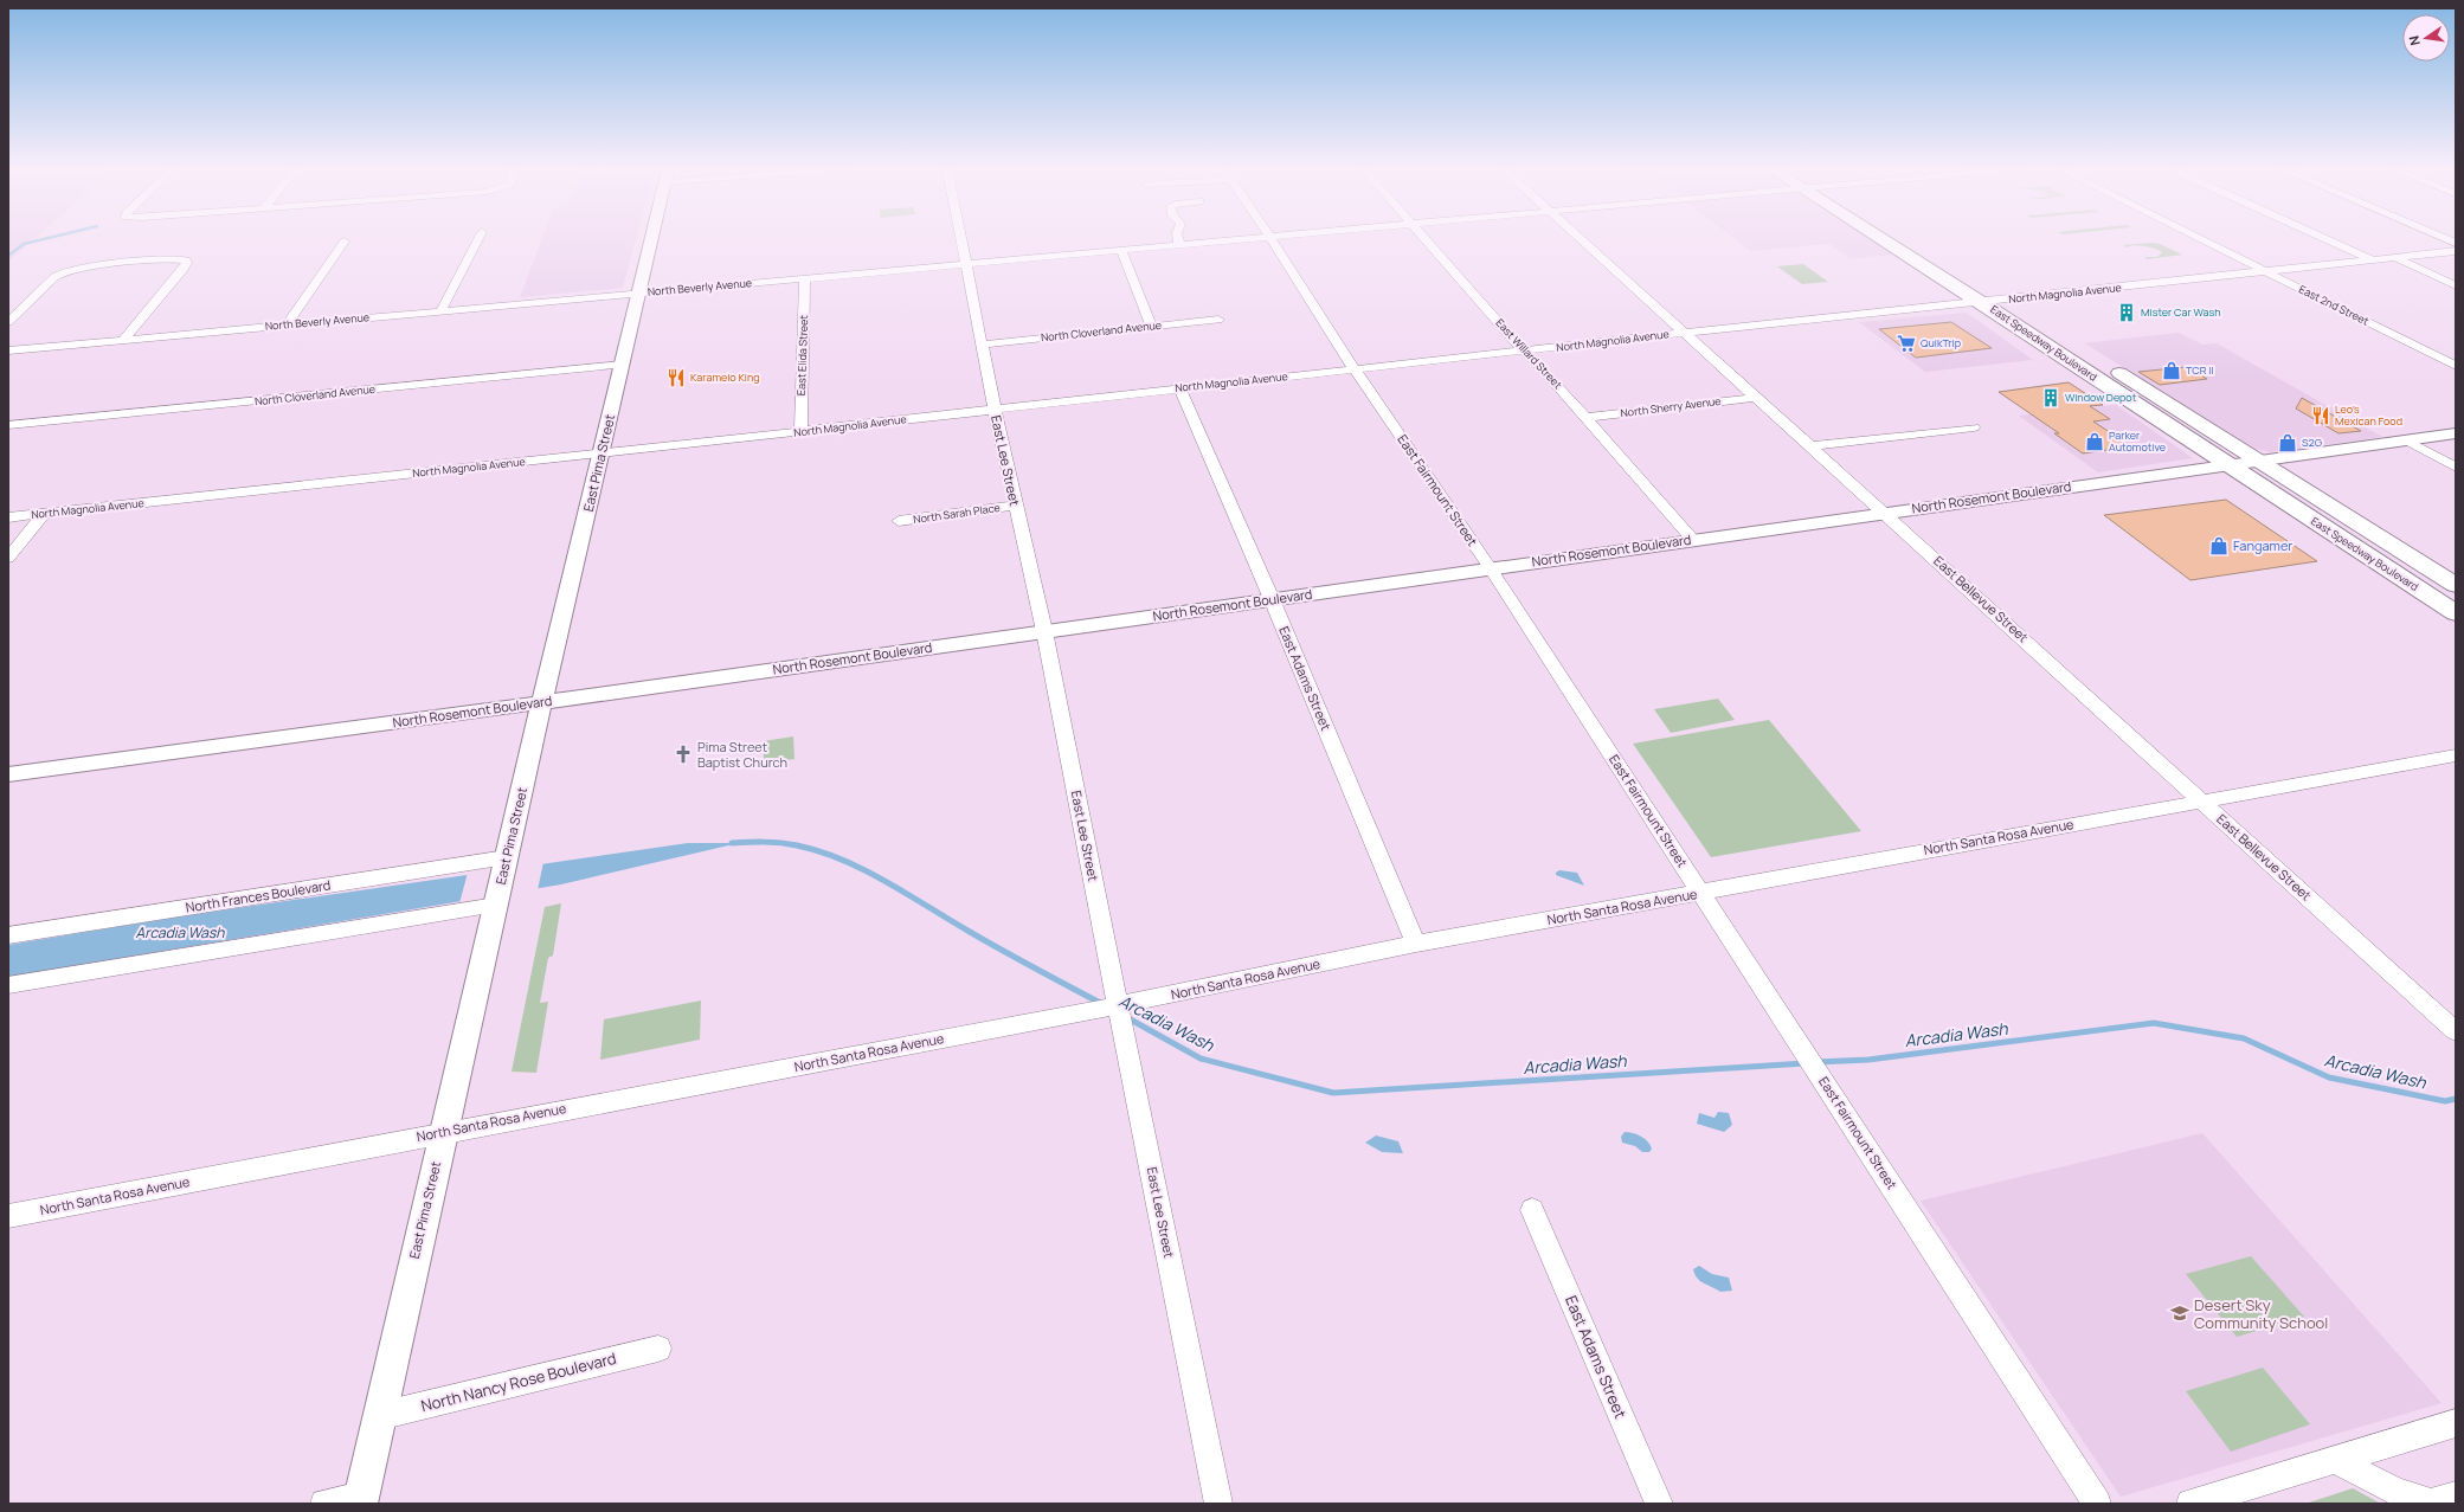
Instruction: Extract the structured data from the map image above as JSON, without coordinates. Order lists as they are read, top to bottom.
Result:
{
  "streets": {
    "main road": ["East Speedway Boulevard"],
    "street": [
      "North Beverly Avenue",
      "North Magnolia Avenue",
      "East 2nd Street",
      "North Cloverland Avenue",
      "East Willard Street",
      "East Elida Street",
      "North Sherry Avenue",
      "East Lee Street",
      "East Pima Street",
      "East Fairmount Street",
      "North Rosemont Boulevard",
      "North Sarah Place",
      "East Bellevue Street",
      "East Adams Street",
      "North Santa Rosa Avenue",
      "North Frances Boulevard",
      "North Nancy Rose Boulevard"
    ]
  },
  "crossings": [
    ["North Beverly Avenue", "East Elida Street"],
    ["North Beverly Avenue", "East Lee Street"],
    ["North Beverly Avenue", "East Pima Street"],
    ["North Magnolia Avenue", "East 2nd Street"],
    ["North Magnolia Avenue", "East Speedway Boulevard"],
    ["North Magnolia Avenue", "East Willard Street"],
    ["North Magnolia Avenue", "East Elida Street"],
    ["North Magnolia Avenue", "East Lee Street"],
    ["North Magnolia Avenue", "East Pima Street"],
    ["North Magnolia Avenue", "East Fairmount Street"],
    ["North Magnolia Avenue", "East Bellevue Street"],
    ["North Magnolia Avenue", "East Adams Street"],
    ["North Cloverland Avenue", "East Lee Street"],
    ["North Cloverland Avenue", "East Pima Street"],
    ["East Speedway Boulevard", "North Rosemont Boulevard"],
    ["East Willard Street", "North Sherry Avenue"],
    ["East Willard Street", "North Rosemont Boulevard"],
    ["North Sherry Avenue", "East Bellevue Street"],
    ["East Lee Street", "North Rosemont Boulevard"],
    ["East Lee Street", "North Sarah Place"],
    ["East Lee Street", "North Santa Rosa Avenue"],
    ["East Pima Street", "North Rosemont Boulevard"],
    ["East Pima Street", "North Santa Rosa Avenue"],
    ["East Pima Street", "North Frances Boulevard"],
    ["East Pima Street", "North Nancy Rose Boulevard"],
    ["East Fairmount Street", "North Rosemont Boulevard"],
    ["East Fairmount Street", "North Santa Rosa Avenue"],
    ["North Rosemont Boulevard", "East Bellevue Street"],
    ["North Rosemont Boulevard", "East Adams Street"],
    ["East Bellevue Street", "North Santa Rosa Avenue"],
    ["East Adams Street", "North Santa Rosa Avenue"]
  ],
  "water": ["Arcadia Wash"],
  "places": {
    "building": ["Mister Car Wash", "Window Depot"],
    "supermarket": ["QuikTrip"],
    "shop": [
      "TCR II",
      "Parker Automotive",
      "S2G",
      "Fangamer"
    ],
    "restaurant": ["Karamelo King", "Leo's Mexican Food"],
    "church": ["Pima Street Baptist Church"],
    "school or university": ["Desert Sky Community School"]
  },
  "north": "left"
}
